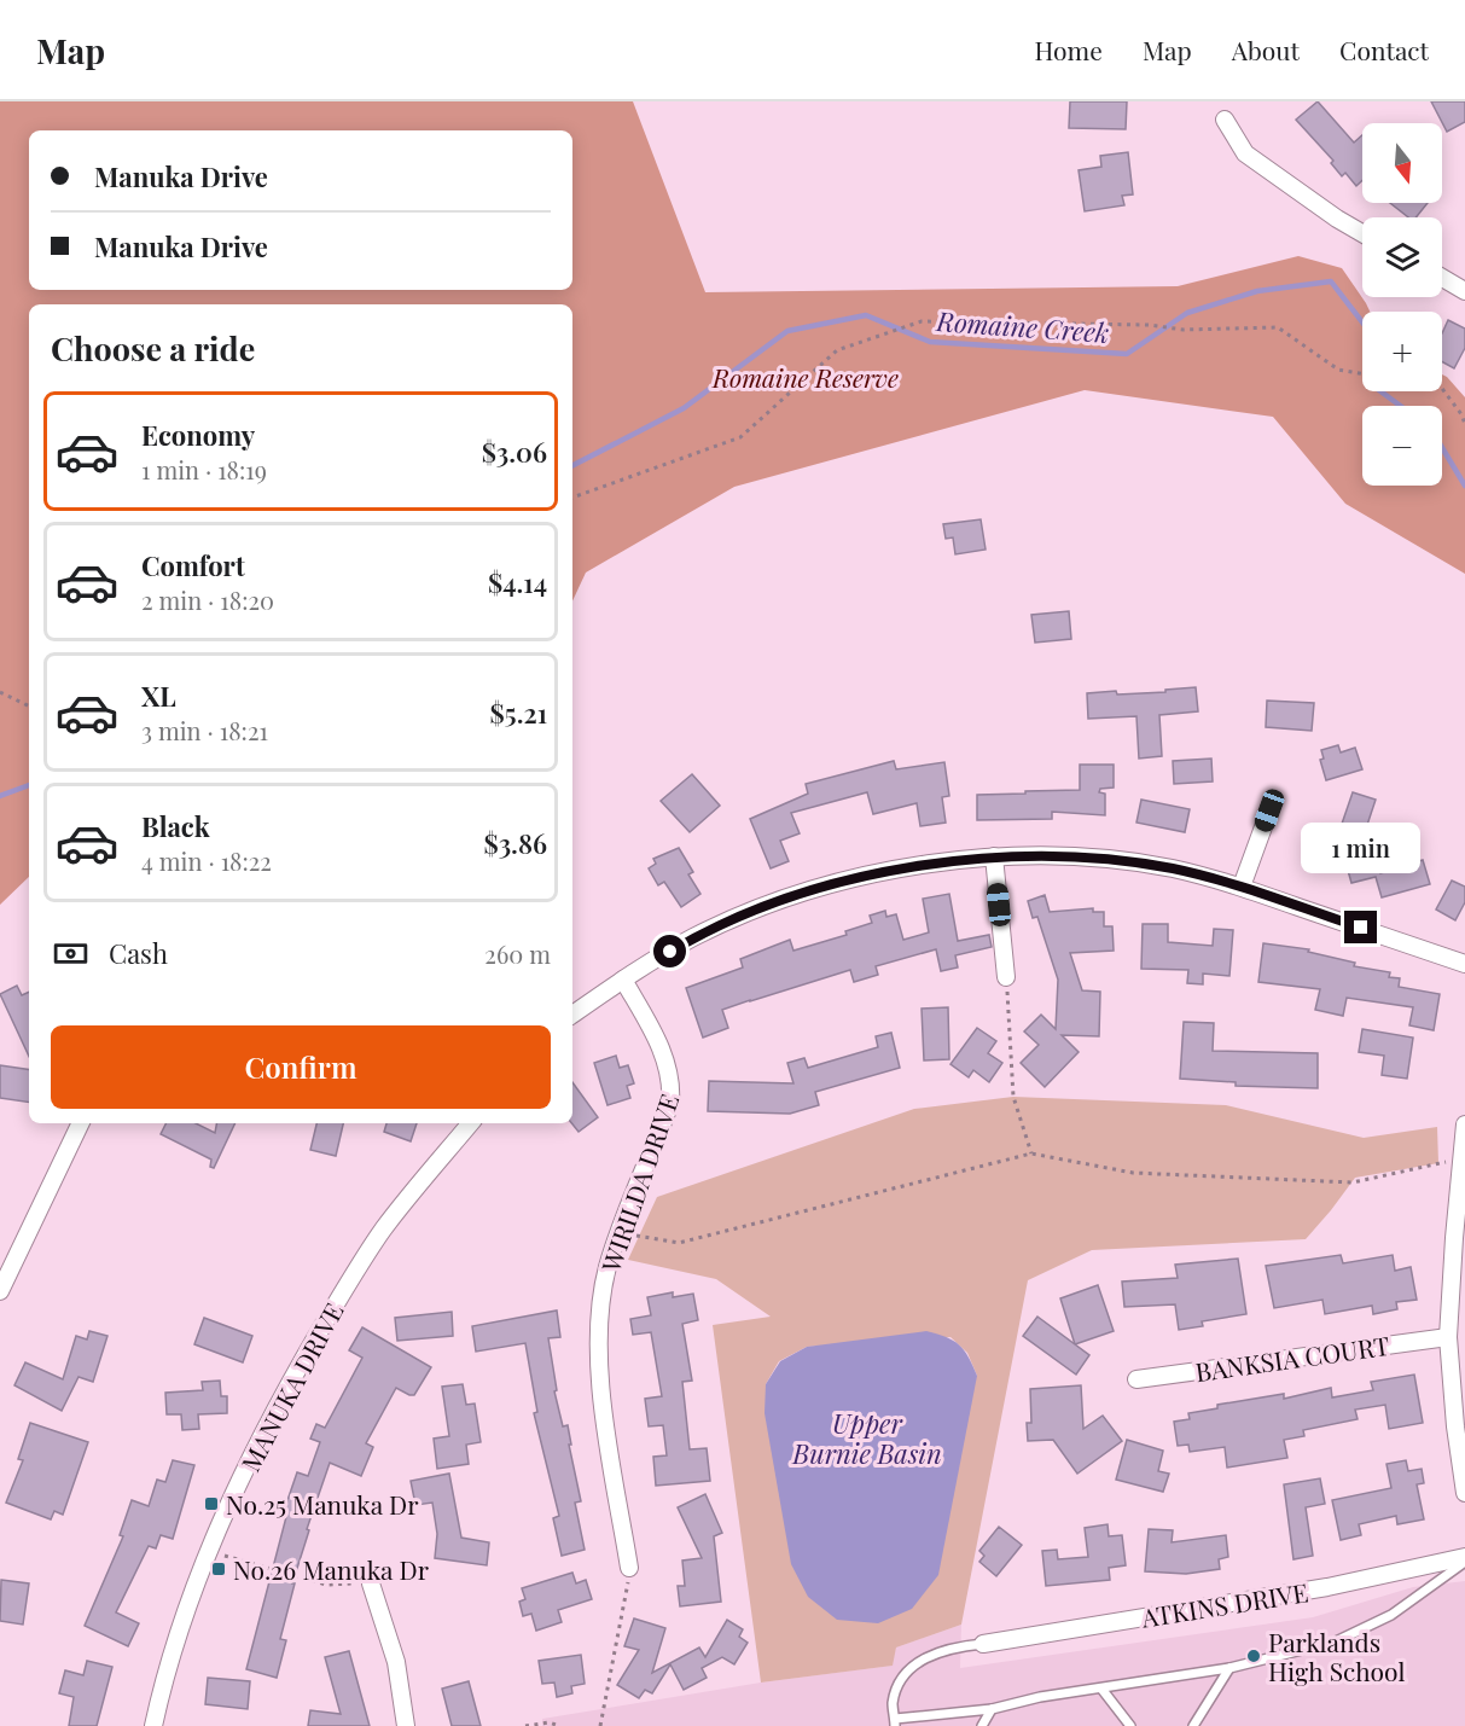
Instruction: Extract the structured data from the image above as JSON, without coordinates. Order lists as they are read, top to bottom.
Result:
{
  "streets": {
    "street": [
      "WIRILDA DRIVE",
      "BANKSIA COURT",
      "MANUKA DRIVE",
      "ATKINS DRIVE"
    ]
  },
  "water": ["Romaine Creek", "Upper Burnie Basin"],
  "parks": ["Romaine Reserve"],
  "places": {
    "transit": ["No.25 Manuka Dr", "No.26 Manuka Dr"],
    "other": ["Parklands High School"]
  },
  "north": "bottom",
  "page": {
    "header": "Map",
    "nav": [
      "Home",
      "Map",
      "About",
      "Contact"
    ],
    "map_buttons": ["+", "−"],
    "banner": ["Manuka Drive", "Manuka Drive"],
    "heading": "Choose a ride",
    "list": [
      {
        "name": "Economy",
        "note": "1 min · 18:19",
        "value": "$3.06"
      },
      {
        "name": "Comfort",
        "note": "2 min · 18:20",
        "value": "$4.14"
      },
      {
        "name": "XL",
        "note": "3 min · 18:21",
        "value": "$5.21"
      },
      {
        "name": "Black",
        "note": "4 min · 18:22",
        "value": "$3.86"
      }
    ],
    "bubble": "1 min",
    "pay": ["Cash", "260 m"],
    "buttons": "Confirm"
  }
}
